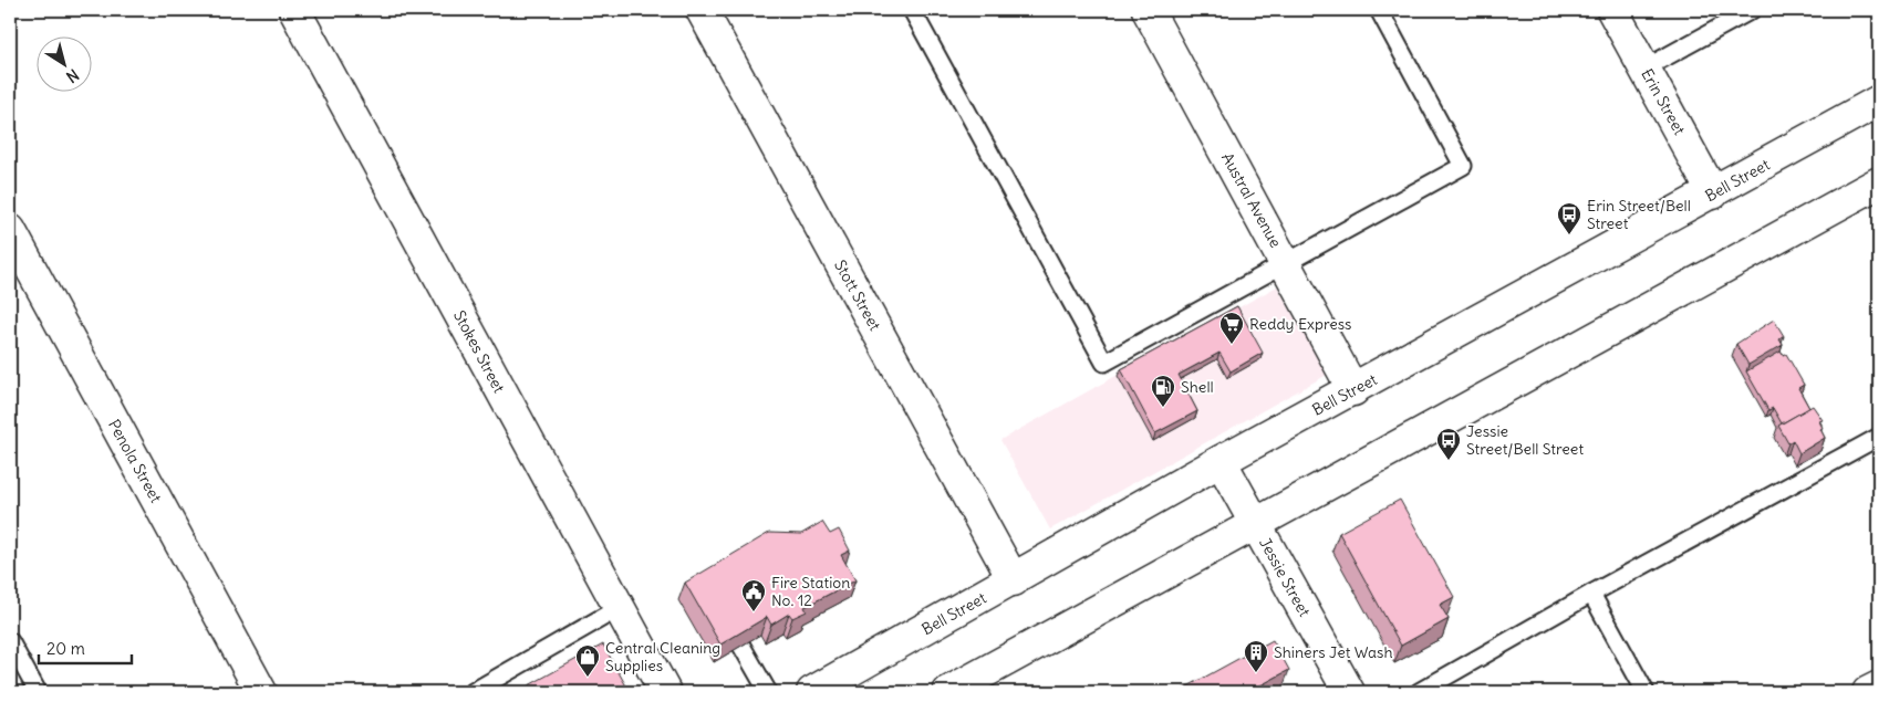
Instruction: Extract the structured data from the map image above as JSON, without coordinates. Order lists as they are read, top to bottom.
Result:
{
  "streets": {
    "main road": [
      "Erin Street",
      "Bell Street",
      "Austral Avenue",
      "Stott Street",
      "Stokes Street",
      "Penola Street",
      "Jessie Street"
    ]
  },
  "crossings": [
    ["Erin Street", "Bell Street"],
    ["Bell Street", "Austral Avenue"],
    ["Bell Street", "Stott Street"],
    ["Bell Street", "Jessie Street"]
  ],
  "places": {
    "bus stop": ["Erin Street/Bell Street", "Jessie Street/Bell Street"],
    "supermarket": ["Reddy Express"],
    "fuel station": ["Shell"],
    "public building": ["Fire Station No. 12"],
    "building": ["Shiners Jet Wash"],
    "shop": ["Central Cleaning Supplies"]
  },
  "scale_bar": "20 m",
  "north": "bottom right"
}
